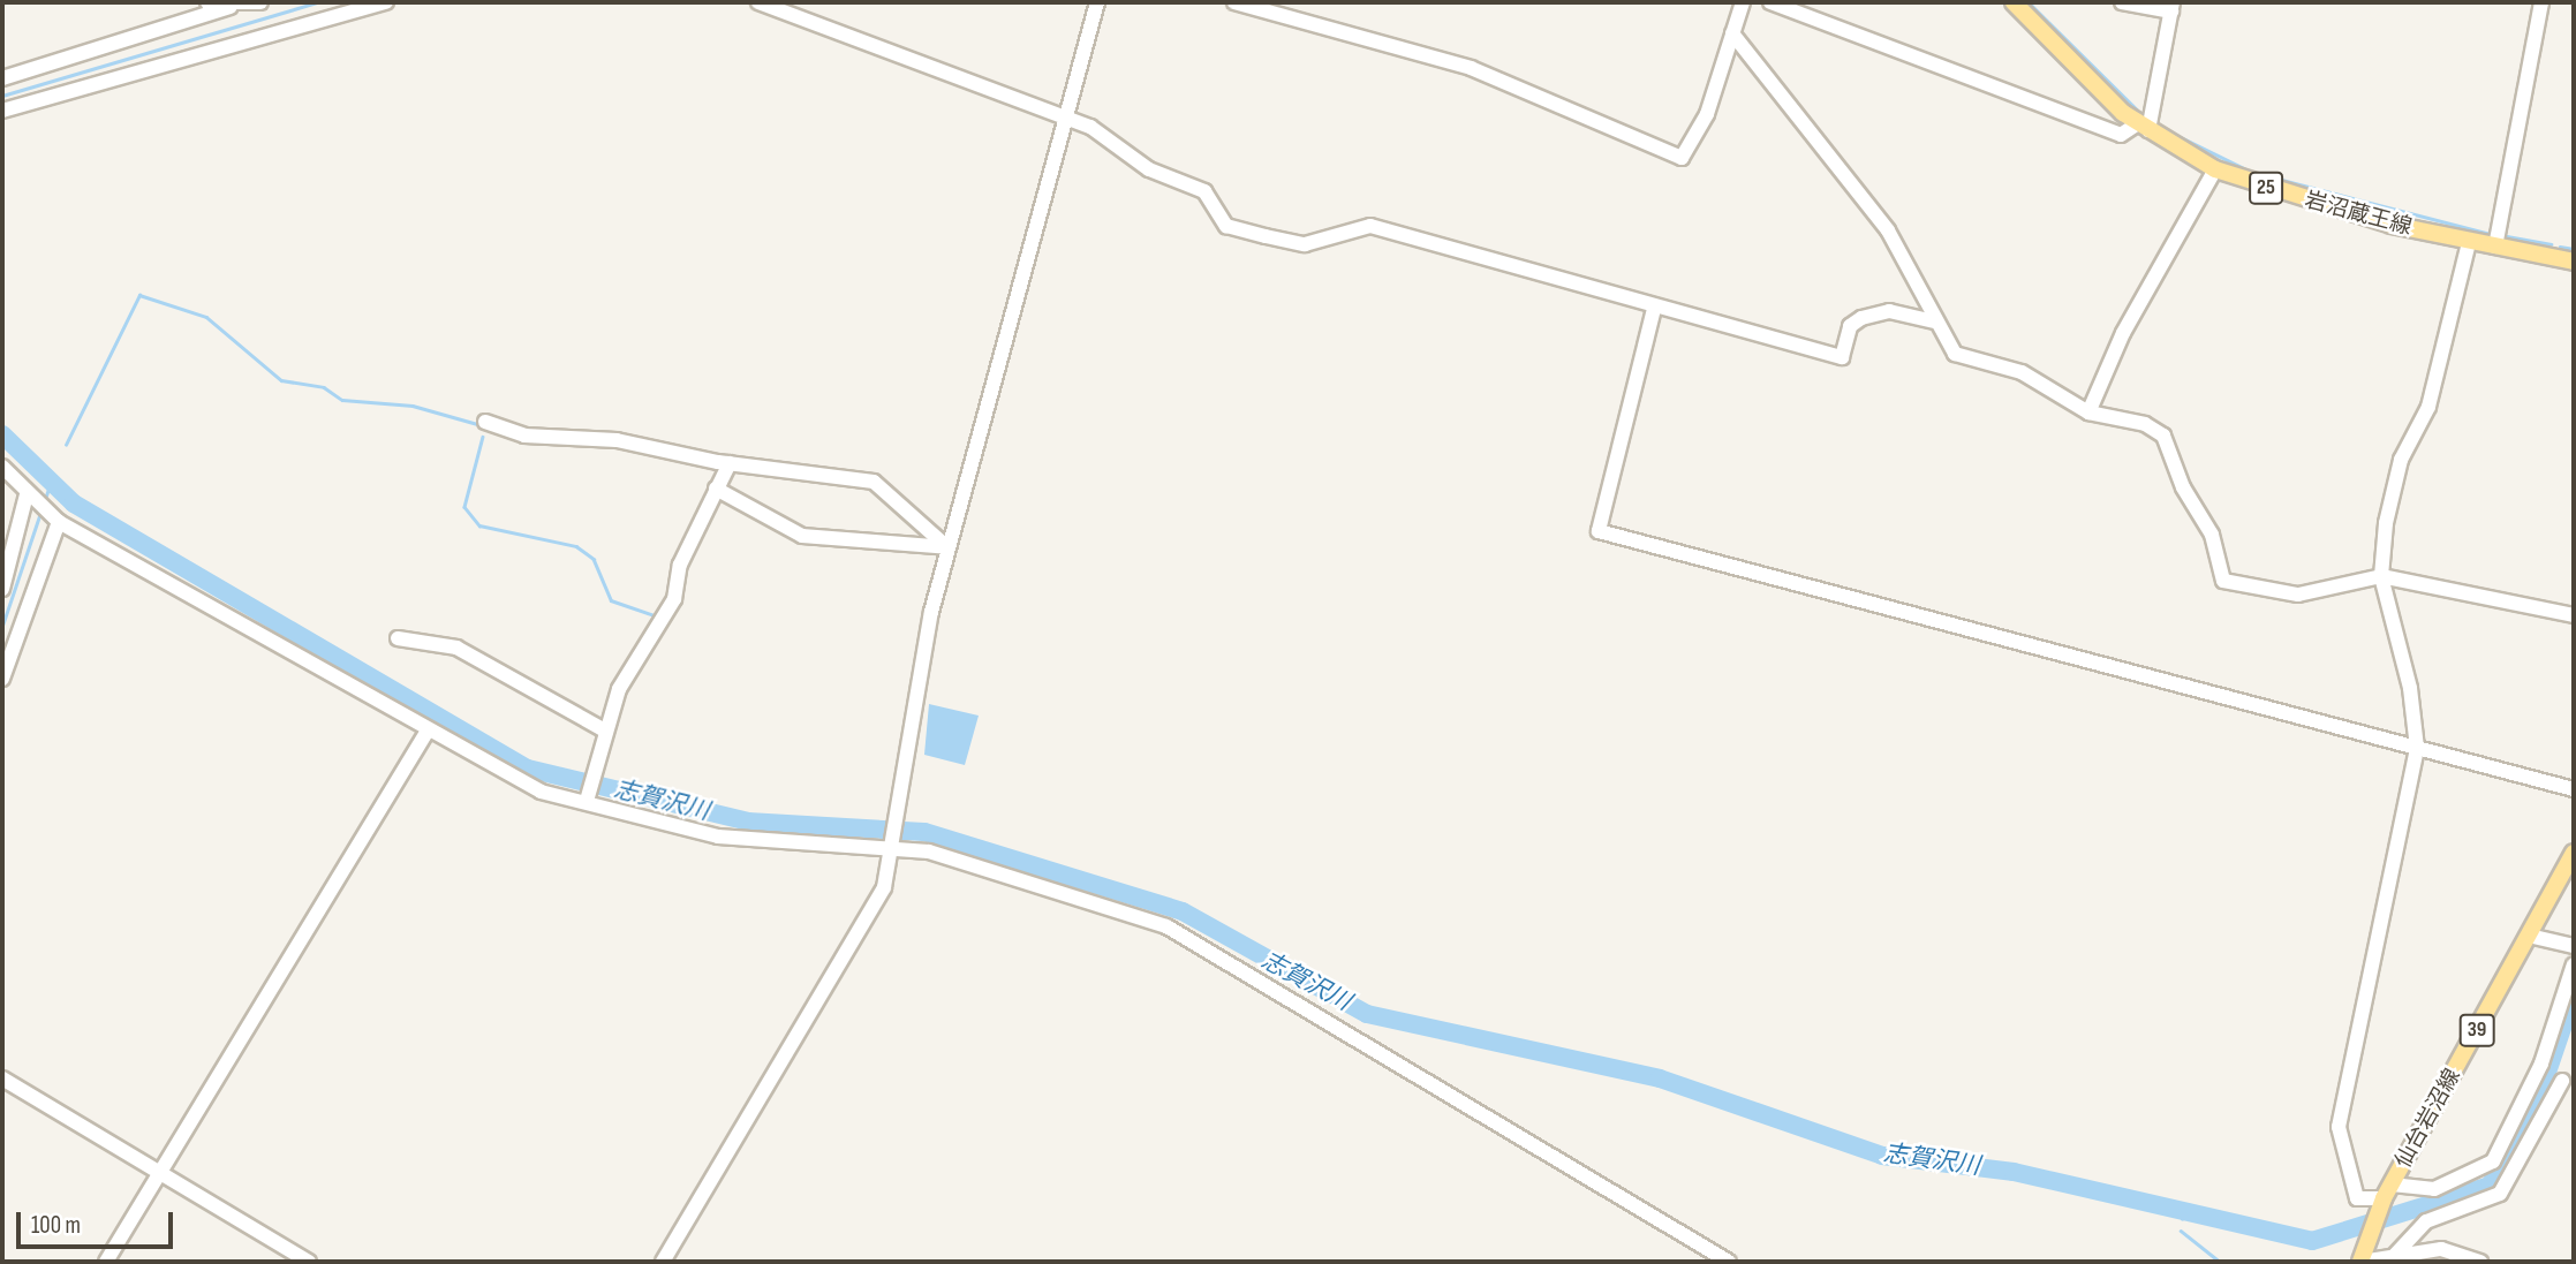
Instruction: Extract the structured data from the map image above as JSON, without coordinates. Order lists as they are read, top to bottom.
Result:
{
  "streets": {
    "main road": [
      "25",
      "岩沼蔵王線",
      "39",
      "仙台岩沼線"
    ]
  },
  "water": ["志賀沢川"],
  "scale_bar": "100 m"
}
